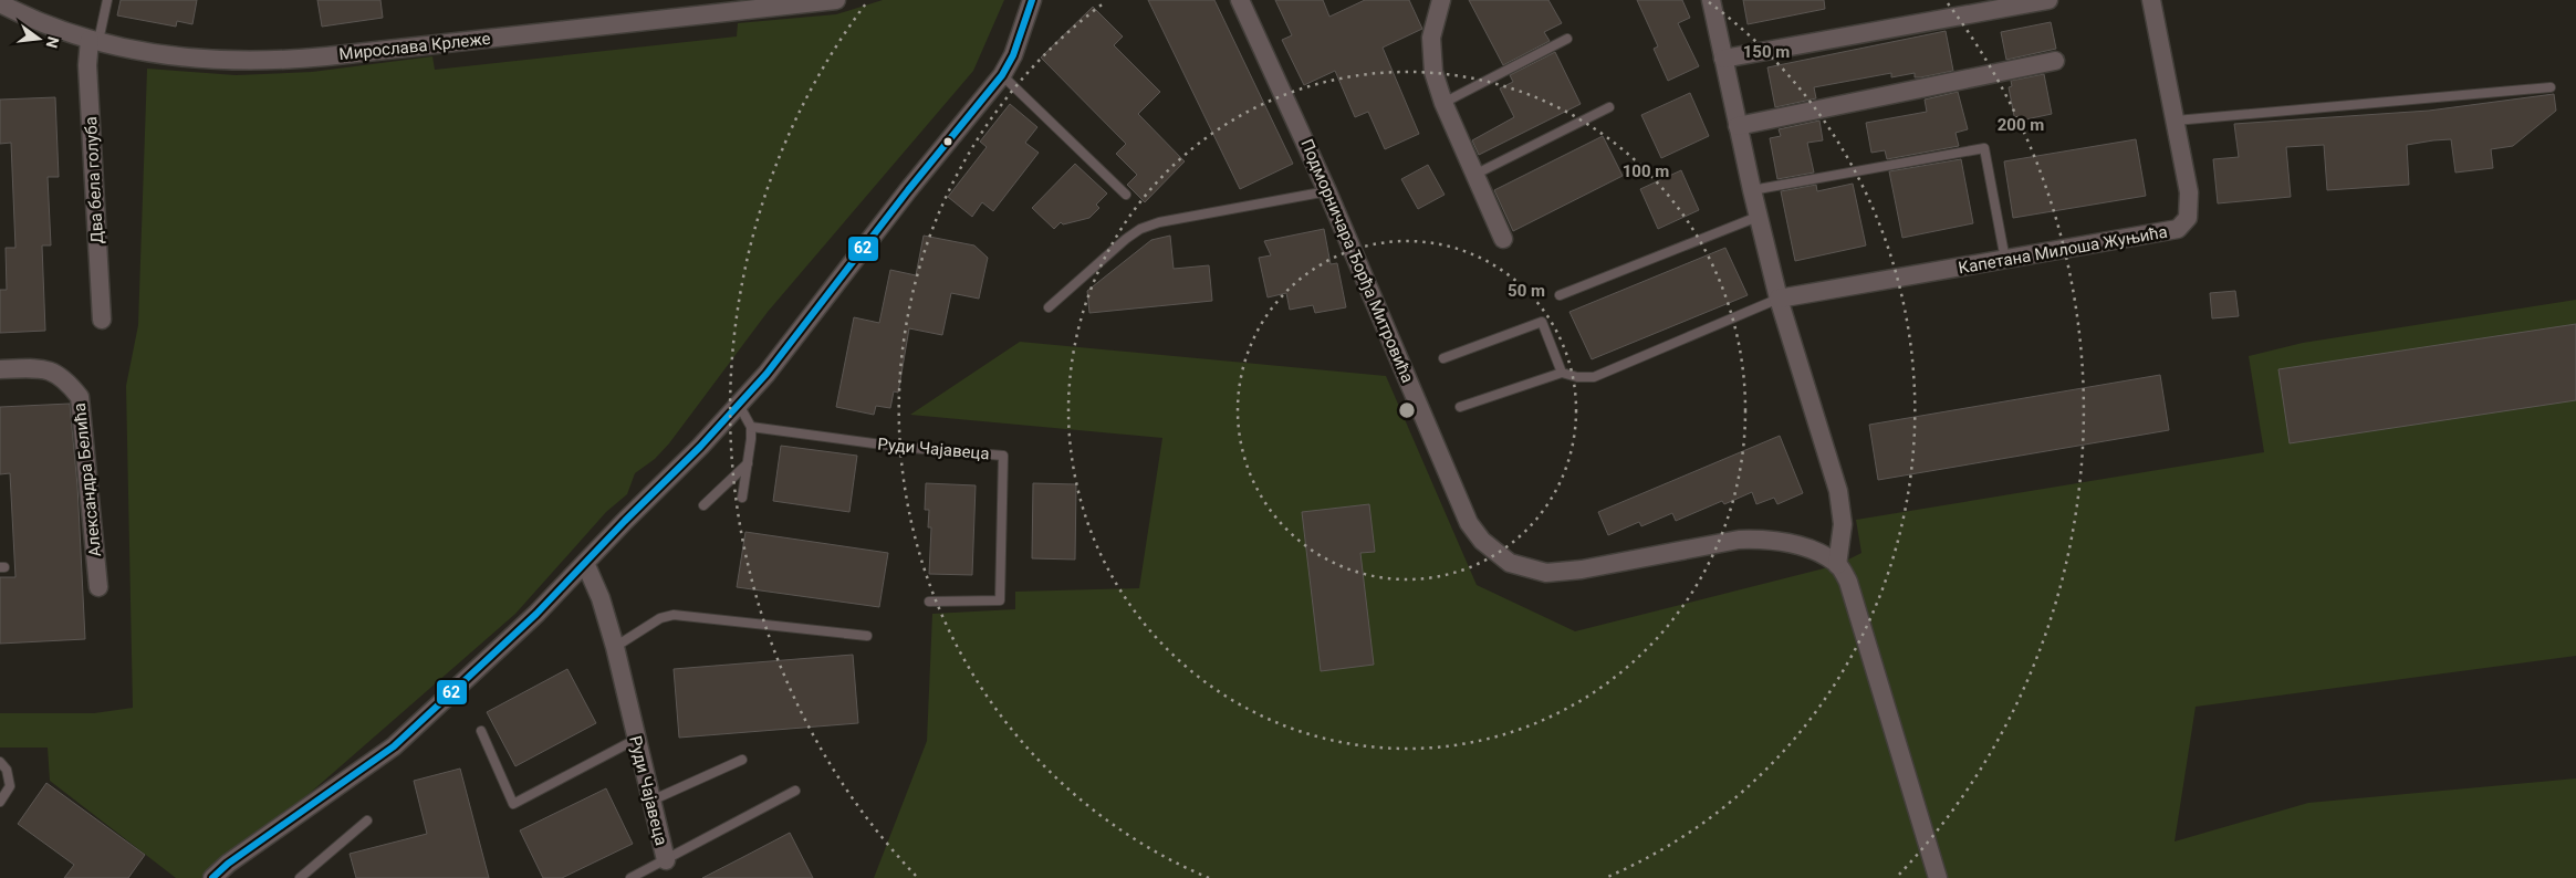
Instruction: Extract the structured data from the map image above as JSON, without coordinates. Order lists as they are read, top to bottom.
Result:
{
  "streets": {
    "street": [
      "Мирослава Крлеже",
      "Два бела голуба",
      "Капетана Милоша Жуњића",
      "Подморничара Ђорђа Митровића",
      "Руди Чајавеца",
      "Александра Белића"
    ]
  },
  "crossings": [
    ["Мирослава Крлеже", "Два бела голуба"]
  ],
  "lines": ["transit line 62"],
  "north": "right",
  "rings": [
    "150 m",
    "200 m",
    "100 m",
    "50 m"
  ]
}
